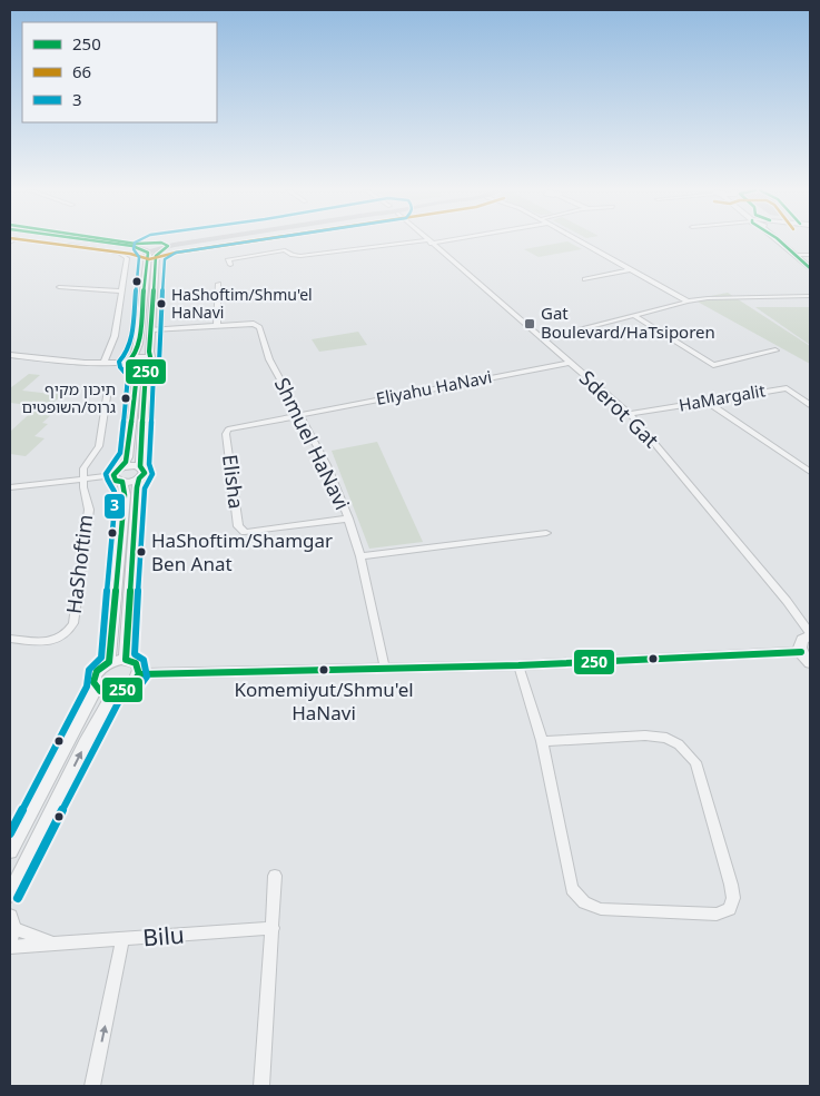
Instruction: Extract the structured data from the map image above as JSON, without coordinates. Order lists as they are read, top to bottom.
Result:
{
  "streets": {
    "street": [
      "Eliyahu HaNavi",
      "HaMargalit",
      "Sderot Gat",
      "Shmuel HaNavi",
      "Elisha",
      "HaShoftim",
      "Bilu"
    ]
  },
  "crossings": [
    ["Eliyahu HaNavi", "Sderot Gat"],
    ["Eliyahu HaNavi", "Shmuel HaNavi"],
    ["Eliyahu HaNavi", "Elisha"],
    ["HaMargalit", "Sderot Gat"],
    ["Shmuel HaNavi", "Elisha"]
  ],
  "places": {
    "other": [
      "HaShoftim/Shmu'el HaNavi",
      "תיכון מקיף גרוס/השופטים",
      "HaShoftim/Shamgar Ben Anat",
      "Komemiyut/Shmu'el HaNavi"
    ],
    "transit": ["Gat Boulevard/HaTsiporen"]
  },
  "lines": ["transit line 250", "transit line 66", "transit line 3"],
  "legend": ["250", "66", "3"]
}
